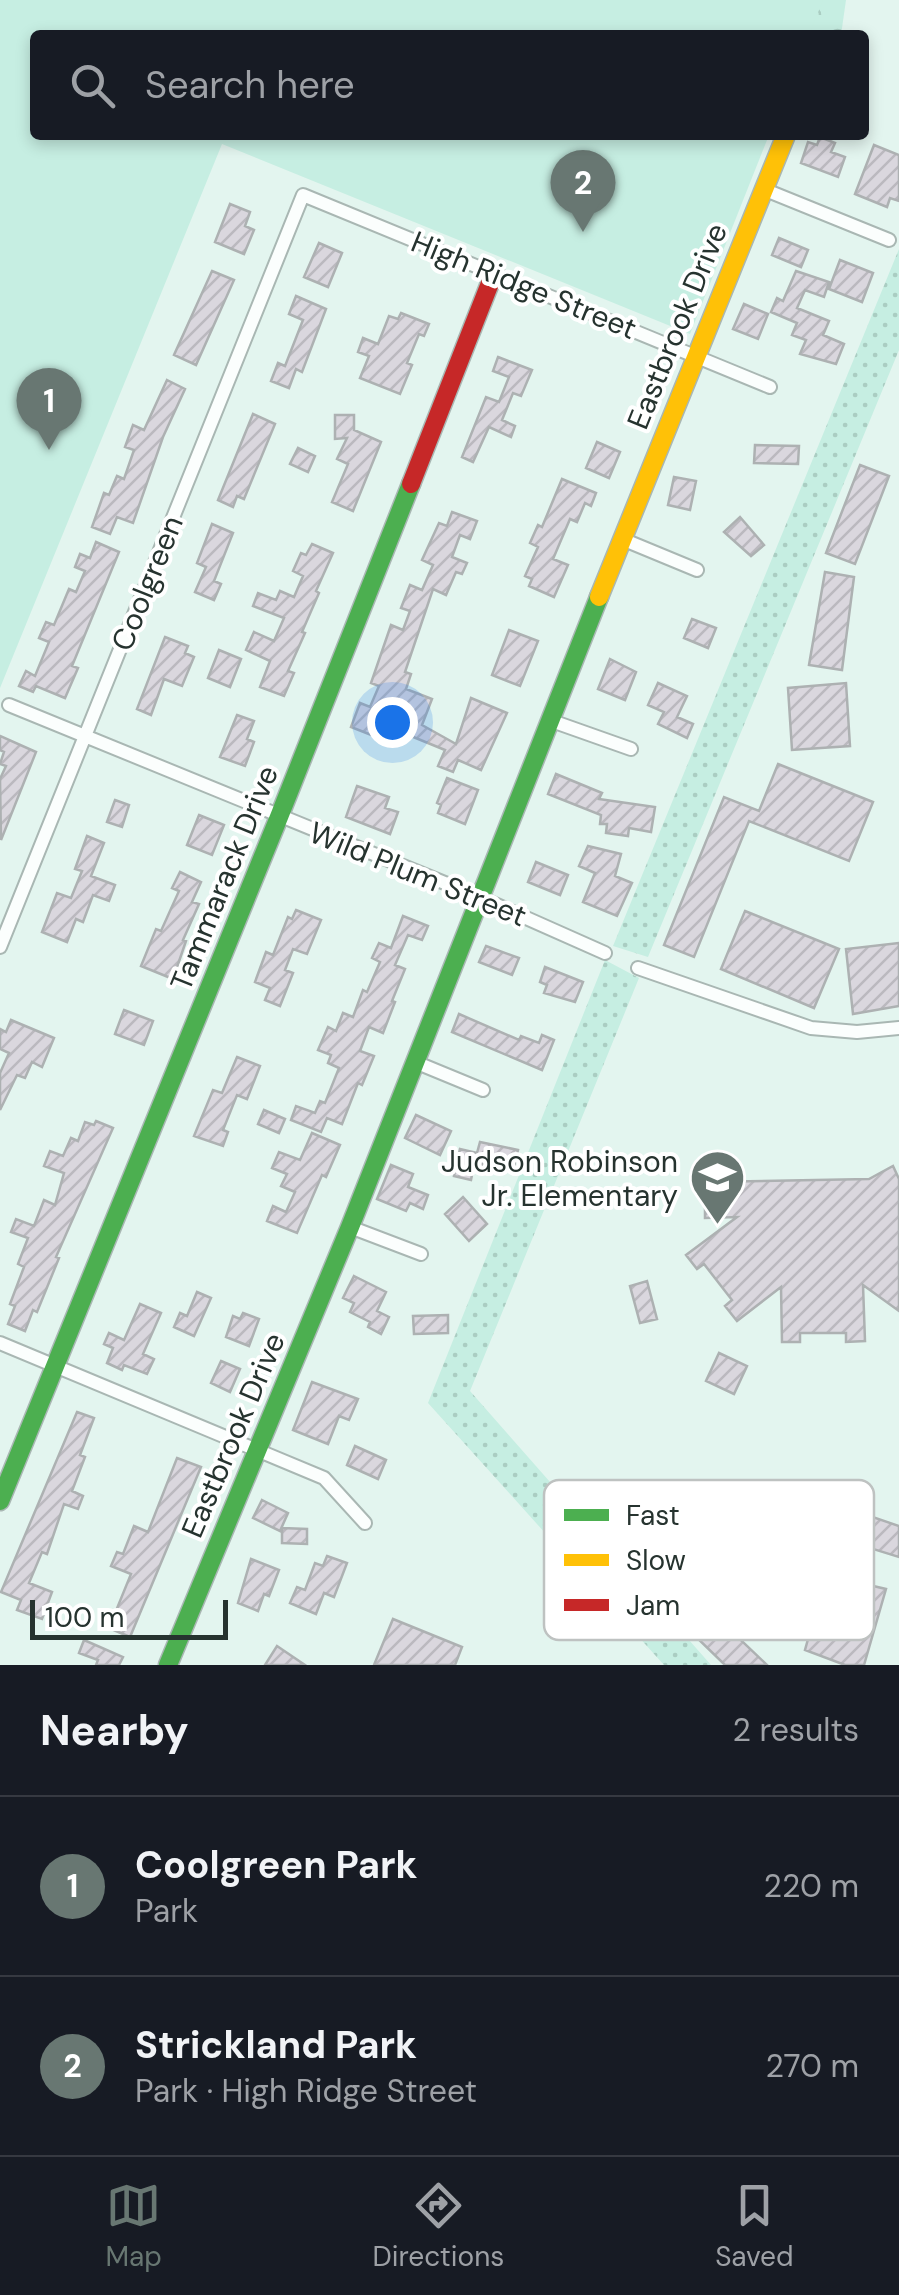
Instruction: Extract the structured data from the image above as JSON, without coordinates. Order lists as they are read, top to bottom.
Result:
{
  "streets": {
    "street": [
      "High Ridge Street",
      "Eastbrook Drive",
      "Coolgreen",
      "Wild Plum Street",
      "Tammarack Drive"
    ]
  },
  "crossings": [
    ["High Ridge Street", "Eastbrook Drive"],
    ["High Ridge Street", "Coolgreen"],
    ["High Ridge Street", "Tammarack Drive"],
    ["Eastbrook Drive", "Wild Plum Street"],
    ["Coolgreen", "Wild Plum Street"],
    ["Wild Plum Street", "Tammarack Drive"]
  ],
  "places": {
    "school or university": ["Judson Robinson Jr. Elementary"]
  },
  "legend": ["Fast", "Slow", "Jam"],
  "scale_bar": "100 m",
  "page": {
    "search": "Search here",
    "pins": ["2", "1"],
    "scale": "100 m",
    "heading": ["Nearby", "2 results"],
    "list": [
      {
        "mark": "1",
        "name": "Coolgreen Park",
        "note": "Park",
        "value": "220 m"
      },
      {
        "mark": "2",
        "name": "Strickland Park",
        "note": "Park · High Ridge Street",
        "value": "270 m"
      }
    ],
    "nav": ["Map", "Directions", "Saved"]
  }
}
